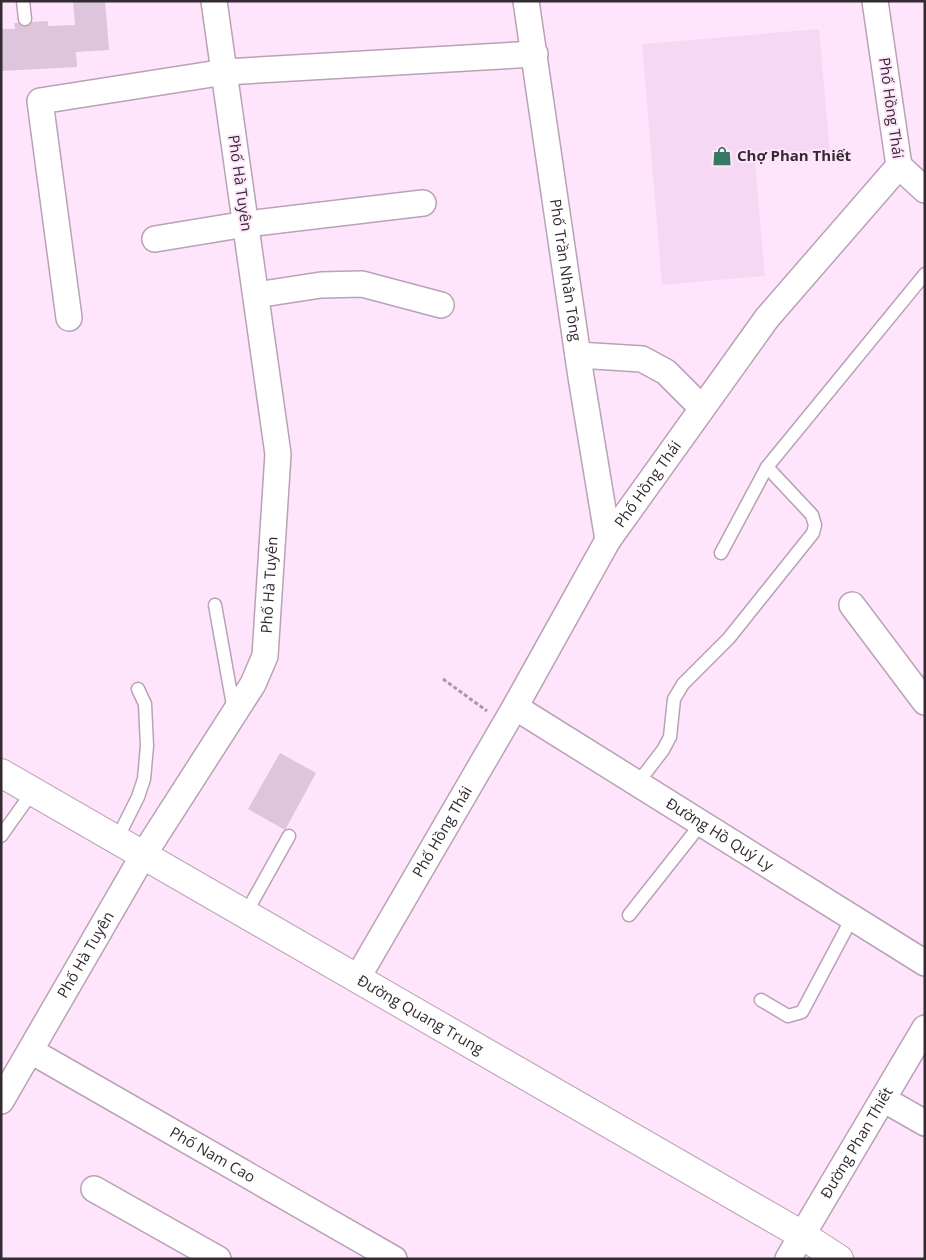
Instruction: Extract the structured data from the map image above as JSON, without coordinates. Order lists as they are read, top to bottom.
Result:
{
  "streets": {
    "main road": ["Đường Quang Trung"],
    "street": [
      "Phố Hồng Thái",
      "Phố Hà Tuyên",
      "Phố Trần Nhân Tông",
      "Đường Hồ Quý Ly",
      "Đường Phan Thiết",
      "Phố Nam Cao"
    ]
  },
  "crossings": [
    ["Phố Hồng Thái", "Phố Trần Nhân Tông"],
    ["Phố Hồng Thái", "Đường Hồ Quý Ly"],
    ["Phố Hồng Thái", "Đường Quang Trung"],
    ["Phố Hà Tuyên", "Đường Quang Trung"],
    ["Phố Hà Tuyên", "Phố Nam Cao"],
    ["Đường Quang Trung", "Đường Phan Thiết"]
  ],
  "places": {
    "shop": ["Chợ Phan Thiết"]
  }
}
